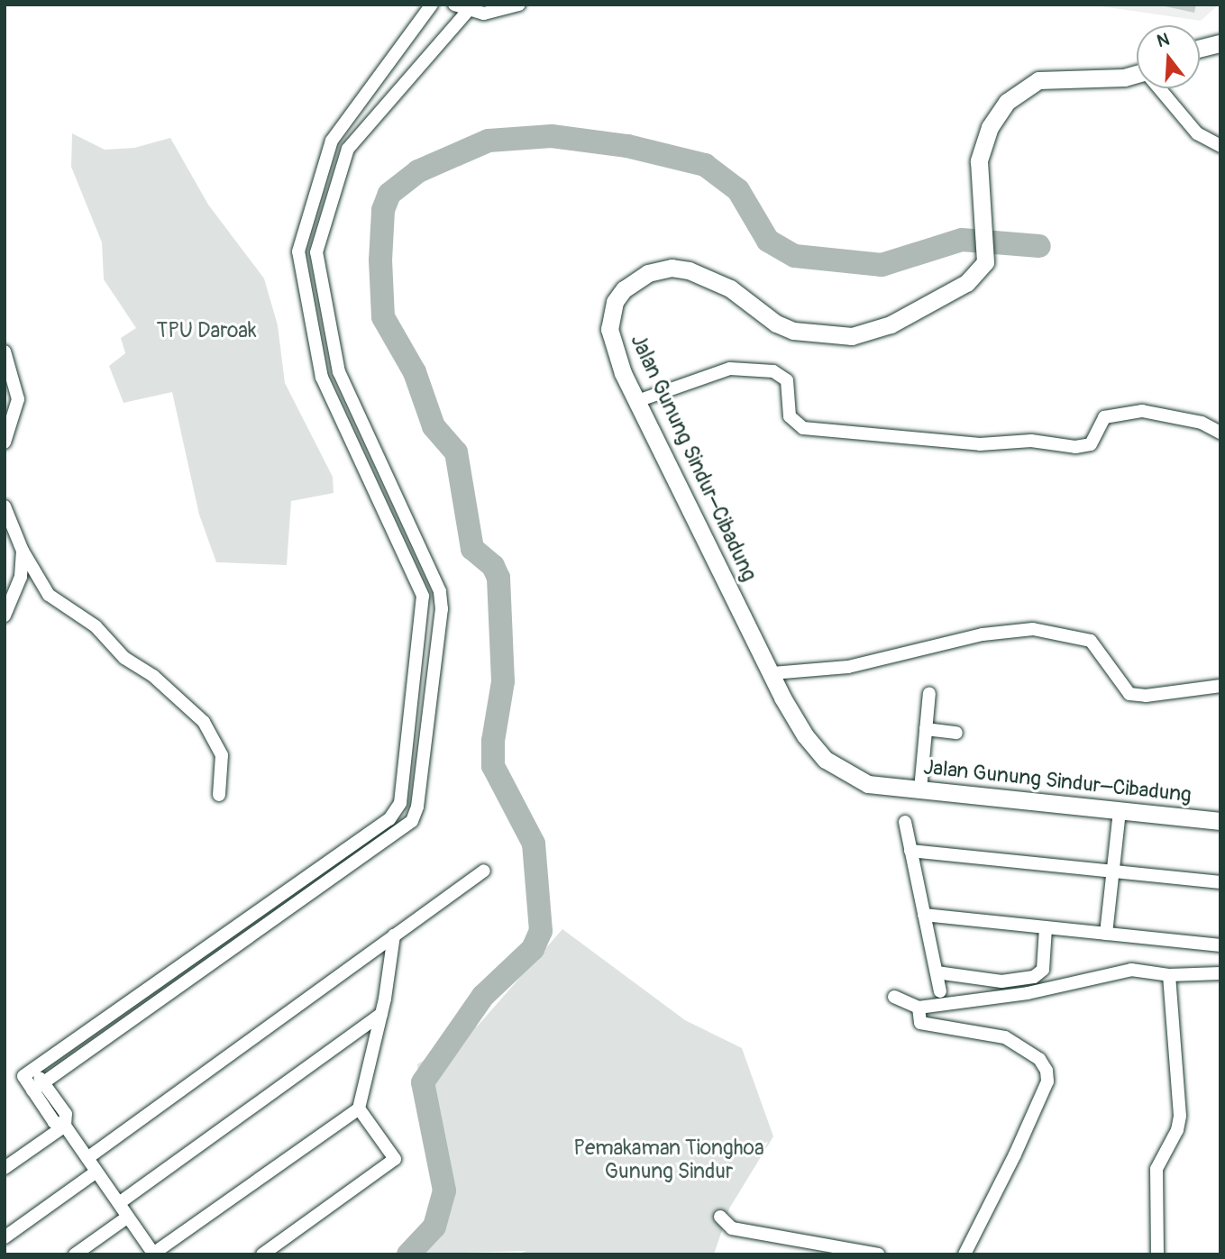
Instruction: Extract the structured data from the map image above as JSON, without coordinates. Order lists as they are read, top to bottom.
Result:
{
  "streets": {
    "street": ["Jalan Gunung Sindur–Cibadung"]
  },
  "parks": ["TPU Daroak", "Pemakaman Tionghoa Gunung Sindur"],
  "north": "top"
}
